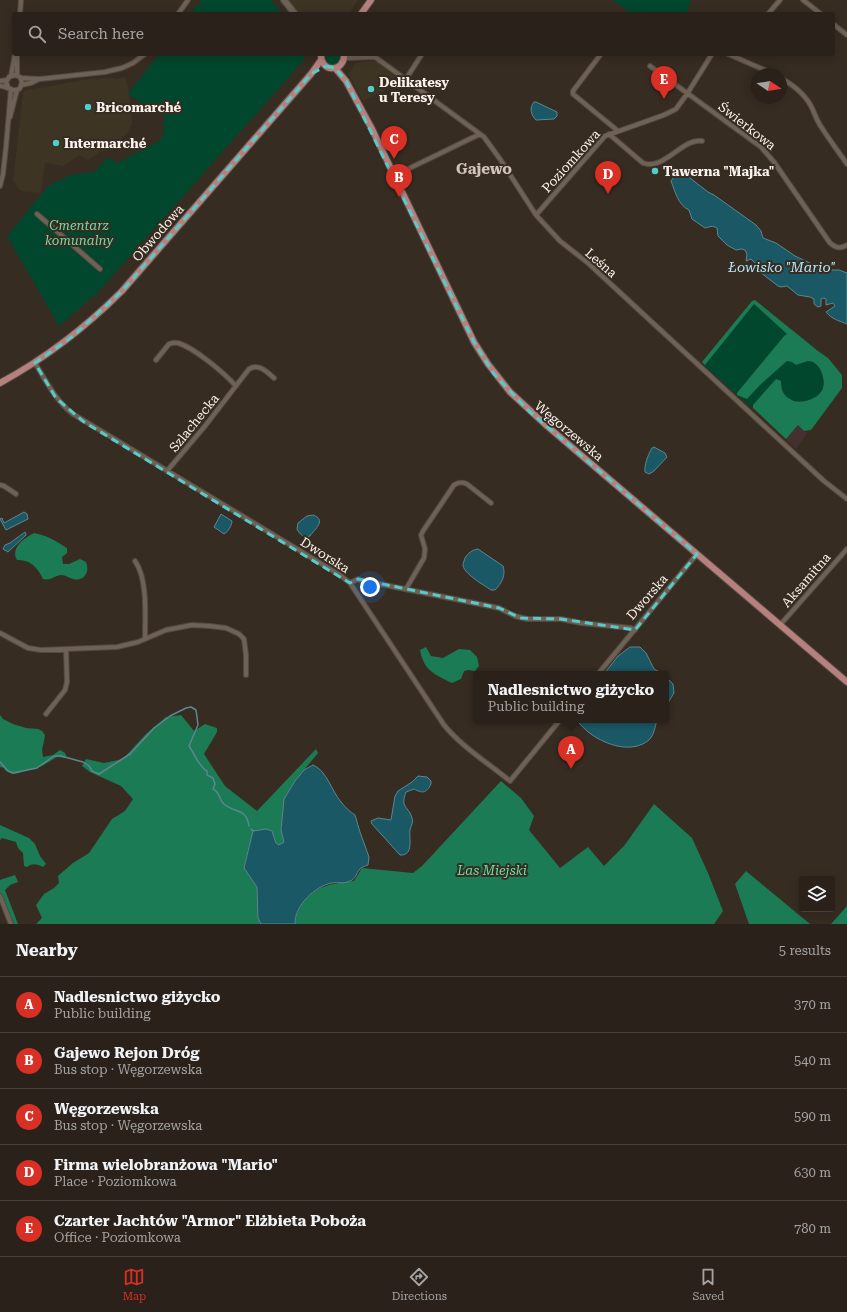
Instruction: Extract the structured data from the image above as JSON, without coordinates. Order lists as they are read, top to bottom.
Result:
{
  "streets": {
    "main road": ["Obwodowa", "Węgorzewska"],
    "street": [
      "Świerkowa",
      "Poziomkowa",
      "Leśna",
      "Szlachecka",
      "Dworska",
      "Aksamitna"
    ]
  },
  "crossings": [
    ["Świerkowa", "Poziomkowa"],
    ["Poziomkowa", "Leśna"],
    ["Obwodowa", "Dworska"],
    ["Szlachecka", "Dworska"],
    ["Węgorzewska", "Dworska"],
    ["Węgorzewska", "Aksamitna"]
  ],
  "districts": ["Gajewo"],
  "water": ["Łowisko \"Mario\""],
  "parks": ["Cmentarz komunalny", "Las Miejski"],
  "places": [
    "Delikatesy u Teresy",
    "Bricomarché",
    "Intermarché",
    "Tawerna \"Majka\""
  ],
  "north": "right",
  "page": {
    "search": "Search here",
    "pins": [
      "E",
      "C",
      "D",
      "B",
      "A"
    ],
    "popup": ["Nadlesnictwo giżycko", "Public building"],
    "heading": ["Nearby", "5 results"],
    "list": [
      {
        "mark": "A",
        "name": "Nadlesnictwo giżycko",
        "note": "Public building",
        "value": "370 m"
      },
      {
        "mark": "B",
        "name": "Gajewo Rejon Dróg",
        "note": "Bus stop · Węgorzewska",
        "value": "540 m"
      },
      {
        "mark": "C",
        "name": "Węgorzewska",
        "note": "Bus stop · Węgorzewska",
        "value": "590 m"
      },
      {
        "mark": "D",
        "name": "Firma wielobranżowa \"Mario\"",
        "note": "Place · Poziomkowa",
        "value": "630 m"
      },
      {
        "mark": "E",
        "name": "Czarter Jachtów \"Armor\" Elżbieta Poboża",
        "note": "Office · Poziomkowa",
        "value": "780 m"
      }
    ],
    "nav": ["Map", "Directions", "Saved"]
  }
}
